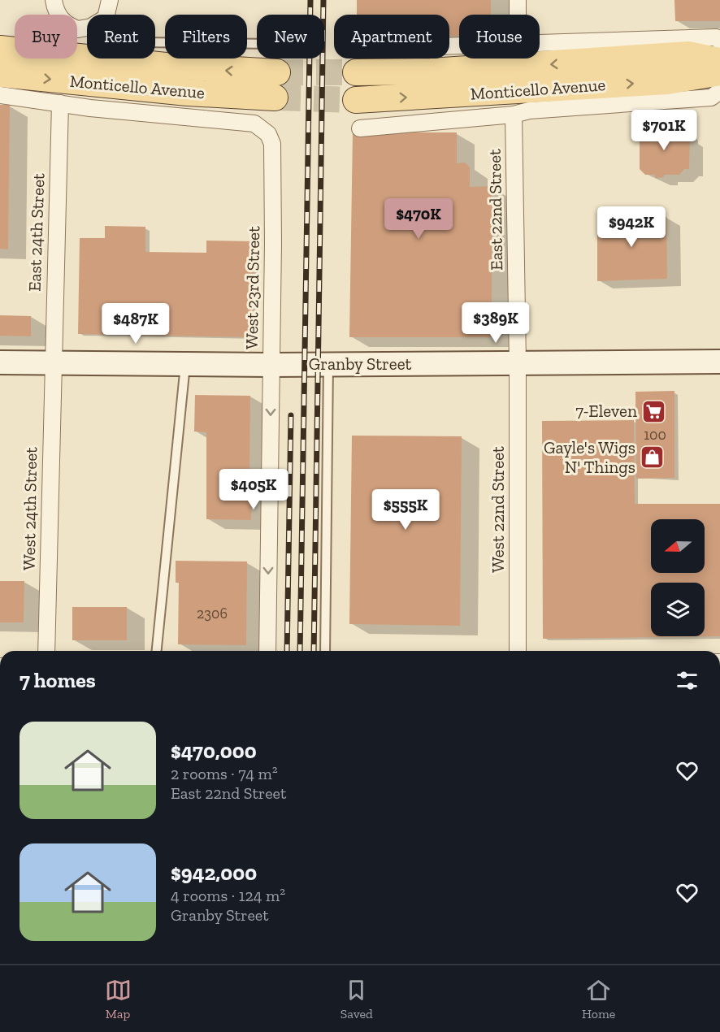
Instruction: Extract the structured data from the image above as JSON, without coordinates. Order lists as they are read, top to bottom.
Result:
{
  "streets": {
    "main road": ["Monticello Avenue"],
    "street": [
      "East 22nd Street",
      "East 24th Street",
      "West 23rd Street",
      "Granby Street",
      "West 24th Street",
      "West 22nd Street"
    ]
  },
  "crossings": [
    ["East 22nd Street", "Granby Street"],
    ["East 22nd Street", "West 22nd Street"],
    ["East 24th Street", "West 23rd Street"],
    ["East 24th Street", "Granby Street"],
    ["East 24th Street", "West 24th Street"],
    ["West 23rd Street", "Granby Street"],
    ["Granby Street", "West 24th Street"],
    ["Granby Street", "West 22nd Street"]
  ],
  "one_way": ["West 23rd Street"],
  "places": {
    "supermarket": ["7-Eleven"],
    "shop": ["Gayle's Wigs N' Things"]
  },
  "house_numbers": ["100", "2306"],
  "north": "left",
  "page": {
    "chip": [
      "Buy",
      "Rent",
      "Filters",
      "New",
      "Apartment",
      "House"
    ],
    "price": [
      "$701K",
      "$470K",
      "$942K",
      "$389K",
      "$487K",
      "$405K",
      "$555K"
    ],
    "heading": "7 homes",
    "list": [
      {
        "name": "$470,000",
        "note": "2 rooms · 74 m² · East 22nd Street"
      },
      {
        "name": "$942,000",
        "note": "4 rooms · 124 m² · Granby Street"
      }
    ],
    "tabs": ["Map", "Saved", "Home"]
  }
}
